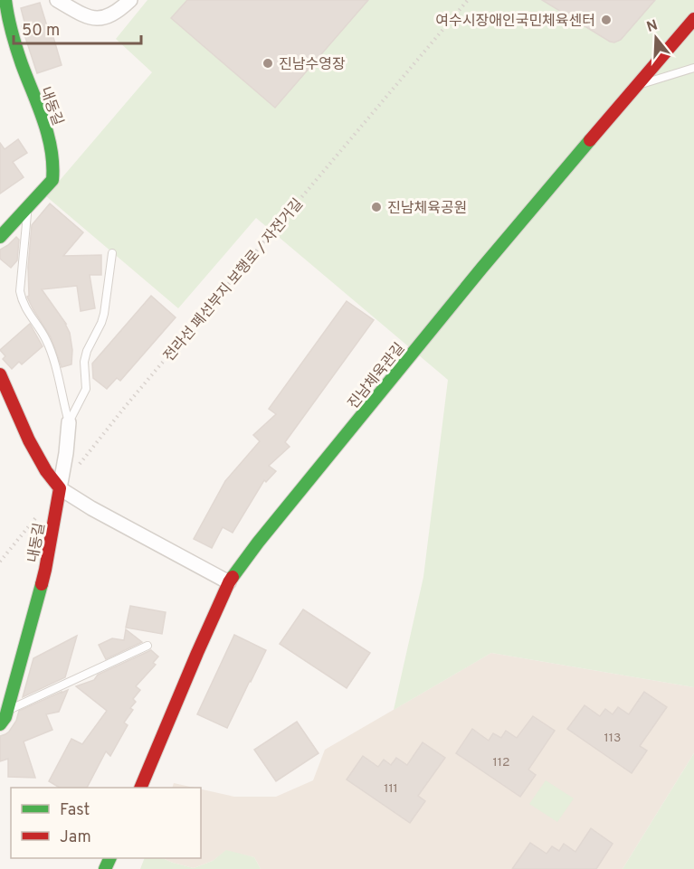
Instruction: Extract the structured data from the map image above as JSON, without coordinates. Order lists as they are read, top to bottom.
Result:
{
  "streets": {
    "street": ["내동길", "진남체육관길"],
    "path": ["전라선 폐선부지 보행로 / 자전거길"]
  },
  "places": ["여수시장애인국민체육센터", "진남수영장", "진남체육공원"],
  "house_numbers": ["113", "112", "111"],
  "legend": ["Fast", "Jam"],
  "scale_bar": "50 m",
  "north": "top"
}
